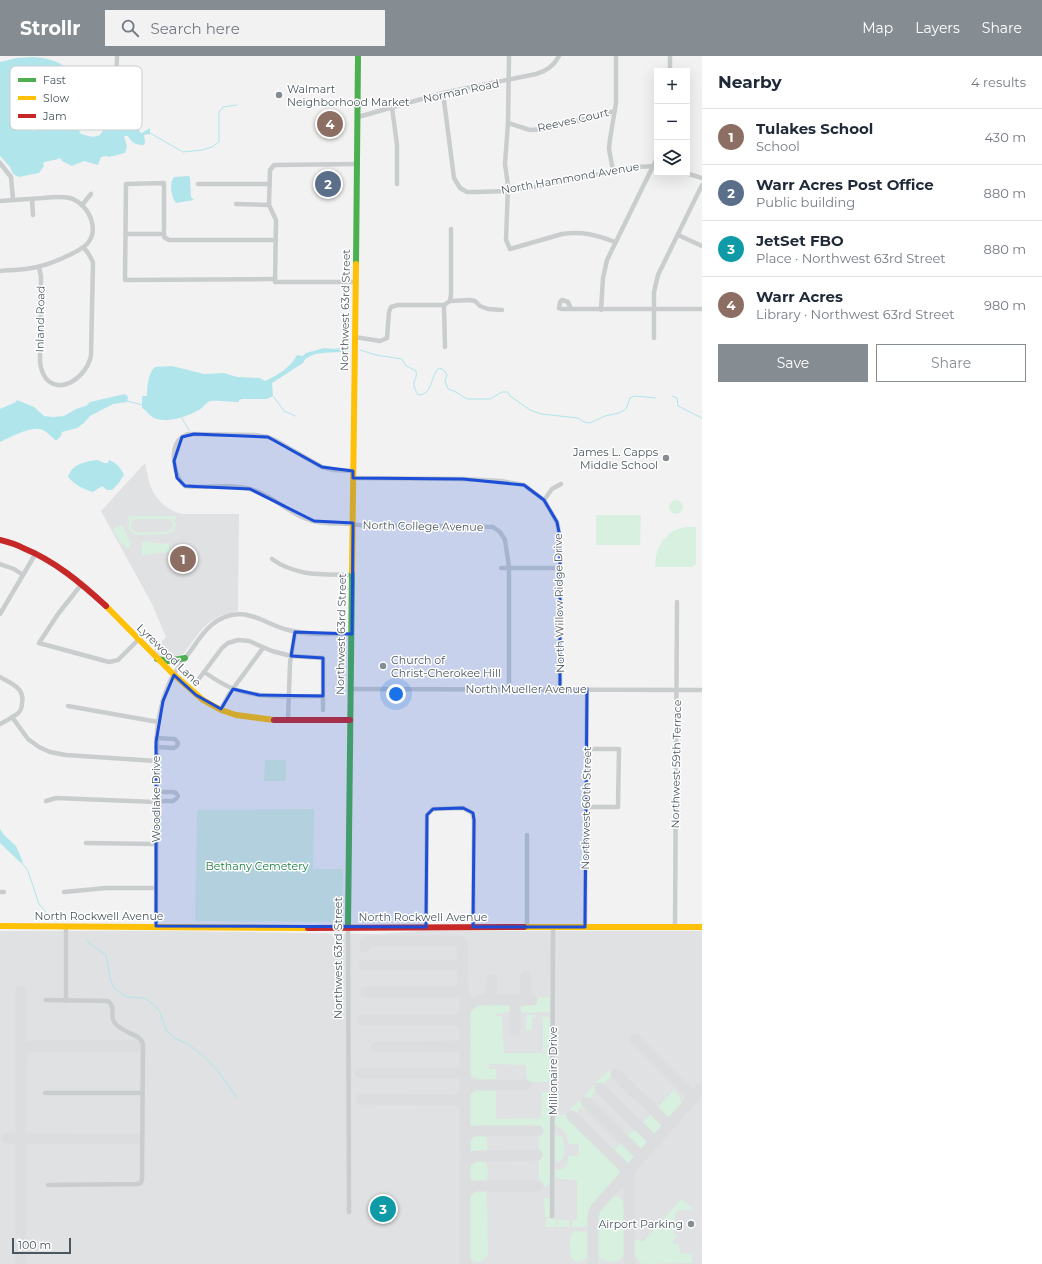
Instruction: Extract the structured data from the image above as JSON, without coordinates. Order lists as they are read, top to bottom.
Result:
{
  "streets": {
    "main road": ["Northwest 63rd Street", "Lyrewood Lane", "North Rockwell Avenue"],
    "street": [
      "Norman Road",
      "Reeves Court",
      "North Hammond Avenue",
      "Inland Road",
      "North College Avenue",
      "North Willow Ridge Drive",
      "North Mueller Avenue",
      "Northwest 59th Terrace",
      "Woodlake Drive",
      "Northwest 60th Street",
      "Millionaire Drive"
    ]
  },
  "crossings": [
    ["Norman Road", "North Hammond Avenue"],
    ["Norman Road", "Northwest 63rd Street"],
    ["Northwest 63rd Street", "North College Avenue"],
    ["Northwest 63rd Street", "North Willow Ridge Drive"],
    ["Northwest 63rd Street", "Lyrewood Lane"],
    ["Northwest 63rd Street", "North Mueller Avenue"],
    ["Northwest 63rd Street", "Woodlake Drive"],
    ["Northwest 63rd Street", "North Rockwell Avenue"],
    ["North Willow Ridge Drive", "North Mueller Avenue"],
    ["Lyrewood Lane", "Woodlake Drive"],
    ["North Mueller Avenue", "Northwest 59th Terrace"],
    ["North Mueller Avenue", "Northwest 60th Street"],
    ["Northwest 59th Terrace", "North Rockwell Avenue"],
    ["Woodlake Drive", "North Rockwell Avenue"],
    ["Northwest 60th Street", "North Rockwell Avenue"],
    ["North Rockwell Avenue", "Millionaire Drive"]
  ],
  "parks": ["Bethany Cemetery"],
  "places": [
    "Walmart Neighborhood Market",
    "James L. Capps Middle School",
    "Church of Christ-Cherokee Hill",
    "Airport Parking"
  ],
  "legend": ["Fast", "Slow", "Jam"],
  "scale_bar": "100 m",
  "page": {
    "header": "Strollr",
    "search": "Search here",
    "nav": ["Map", "Layers", "Share"],
    "heading": ["Nearby", "4 results"],
    "map_buttons": ["+", "−"],
    "list": [
      {
        "mark": "1",
        "name": "Tulakes School",
        "note": "School",
        "value": "430 m"
      },
      {
        "mark": "2",
        "name": "Warr Acres Post Office",
        "note": "Public building",
        "value": "880 m"
      },
      {
        "mark": "3",
        "name": "JetSet FBO",
        "note": "Place · Northwest 63rd Street",
        "value": "880 m"
      },
      {
        "mark": "4",
        "name": "Warr Acres",
        "note": "Library · Northwest 63rd Street",
        "value": "980 m"
      }
    ],
    "pins": [
      "4",
      "2",
      "1",
      "3"
    ],
    "buttons": ["Save", "Share"],
    "scale": "100 m"
  }
}
